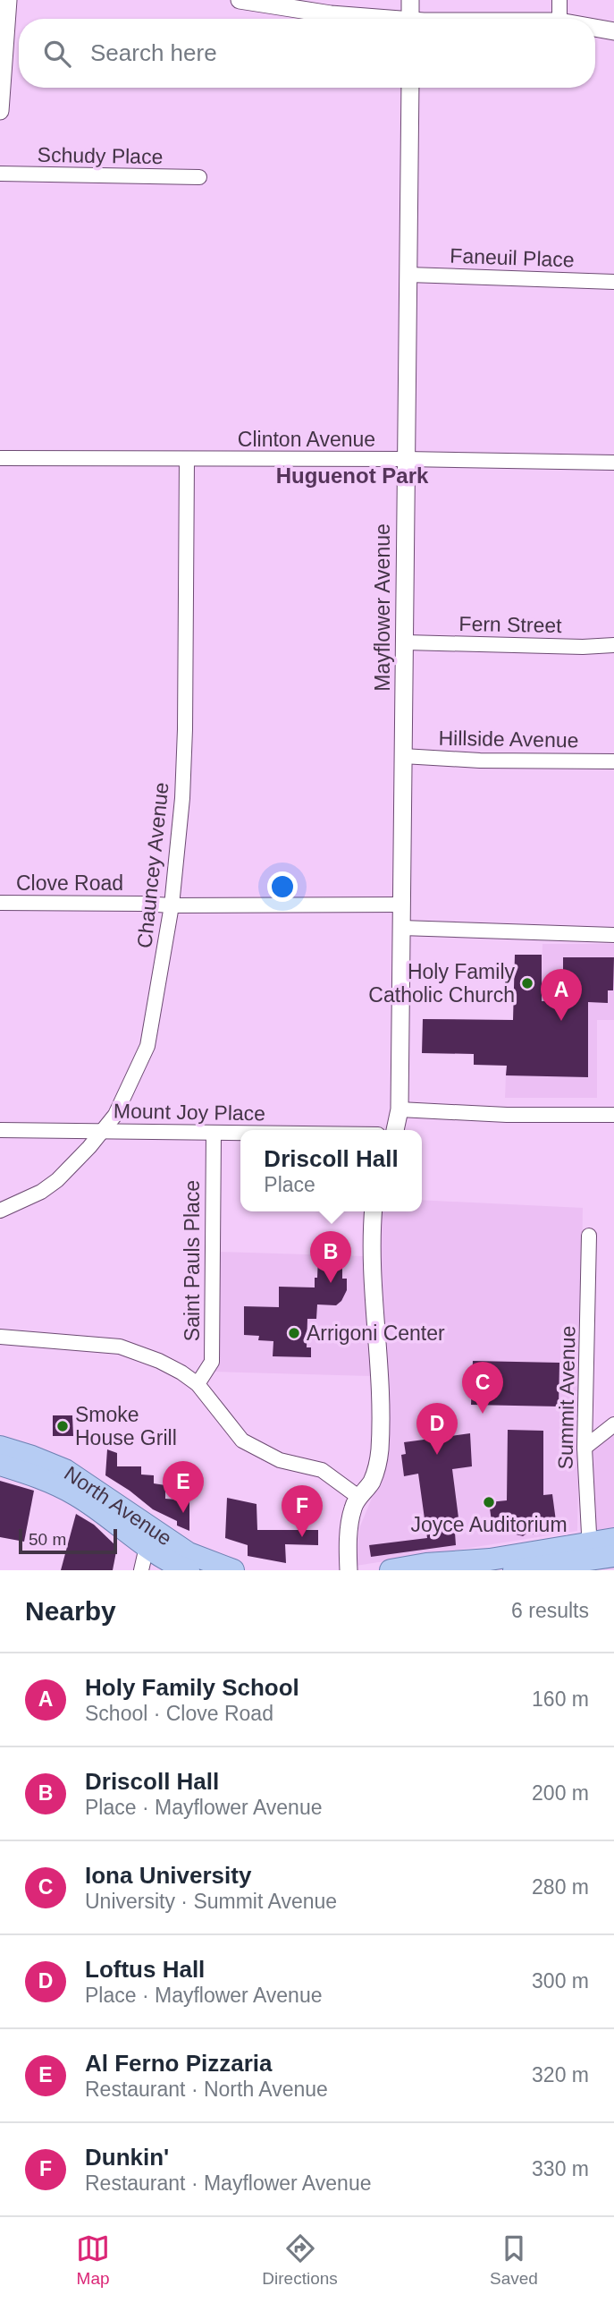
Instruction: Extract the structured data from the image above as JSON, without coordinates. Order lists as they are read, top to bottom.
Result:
{
  "streets": {
    "main road": ["North Avenue"],
    "street": [
      "Schudy Place",
      "Faneuil Place",
      "Clinton Avenue",
      "Mayflower Avenue",
      "Fern Street",
      "Hillside Avenue",
      "Chauncey Avenue",
      "Clove Road",
      "Mount Joy Place",
      "Saint Pauls Place",
      "Summit Avenue"
    ]
  },
  "crossings": [
    ["Faneuil Place", "Mayflower Avenue"],
    ["Clinton Avenue", "Mayflower Avenue"],
    ["Clinton Avenue", "Chauncey Avenue"],
    ["Mayflower Avenue", "Fern Street"],
    ["Mayflower Avenue", "Hillside Avenue"],
    ["Mayflower Avenue", "Clove Road"],
    ["Chauncey Avenue", "Clove Road"],
    ["Chauncey Avenue", "Mount Joy Place"],
    ["Mount Joy Place", "Saint Pauls Place"]
  ],
  "districts": ["Huguenot Park"],
  "places": [
    "Holy Family Catholic Church",
    "Arrigoni Center",
    "Smoke House Grill",
    "Joyce Auditorium"
  ],
  "scale_bar": "50 m",
  "page": {
    "search": "Search here",
    "pins": [
      "A",
      "B",
      "C",
      "D",
      "E",
      "F"
    ],
    "popup": ["Driscoll Hall", "Place"],
    "scale": "50 m",
    "heading": ["Nearby", "6 results"],
    "list": [
      {
        "mark": "A",
        "name": "Holy Family School",
        "note": "School · Clove Road",
        "value": "160 m"
      },
      {
        "mark": "B",
        "name": "Driscoll Hall",
        "note": "Place · Mayflower Avenue",
        "value": "200 m"
      },
      {
        "mark": "C",
        "name": "Iona University",
        "note": "University · Summit Avenue",
        "value": "280 m"
      },
      {
        "mark": "D",
        "name": "Loftus Hall",
        "note": "Place · Mayflower Avenue",
        "value": "300 m"
      },
      {
        "mark": "E",
        "name": "Al Ferno Pizzaria",
        "note": "Restaurant · North Avenue",
        "value": "320 m"
      },
      {
        "mark": "F",
        "name": "Dunkin'",
        "note": "Restaurant · Mayflower Avenue",
        "value": "330 m"
      }
    ],
    "nav": ["Map", "Directions", "Saved"]
  }
}
